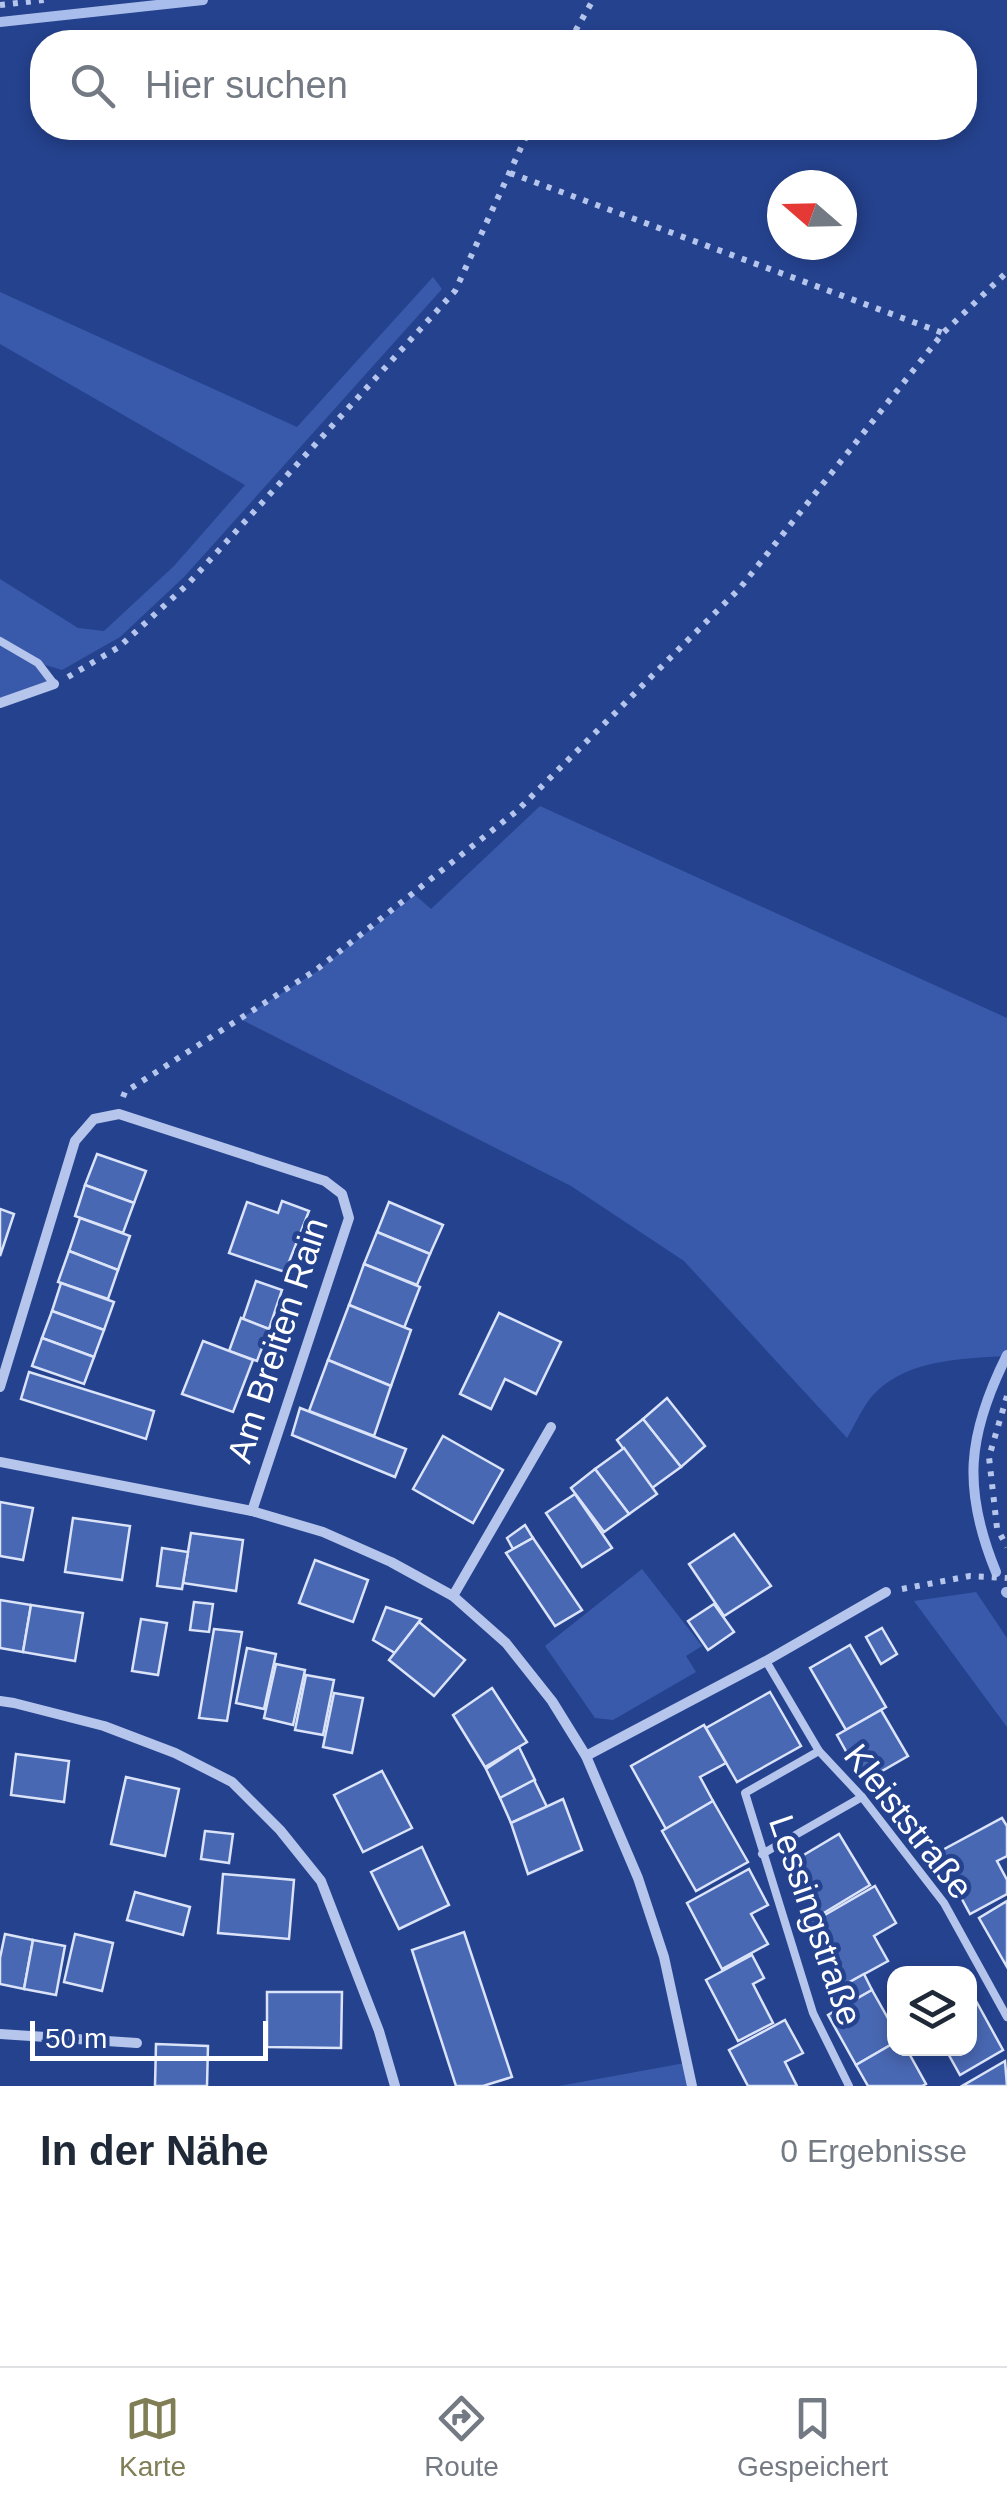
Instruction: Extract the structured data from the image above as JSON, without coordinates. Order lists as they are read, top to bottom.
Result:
{
  "streets": {
    "street": ["Am Breiten Rain"],
    "lane": ["Kleiststraße", "Lessingstraße"]
  },
  "crossings": [
    ["Kleiststraße", "Lessingstraße"]
  ],
  "scale_bar": "50 m",
  "north": "left",
  "page": {
    "search": "Hier suchen",
    "scale": "50 m",
    "heading": ["In der Nähe", "0 Ergebnisse"],
    "nav": ["Karte", "Route", "Gespeichert"]
  }
}
